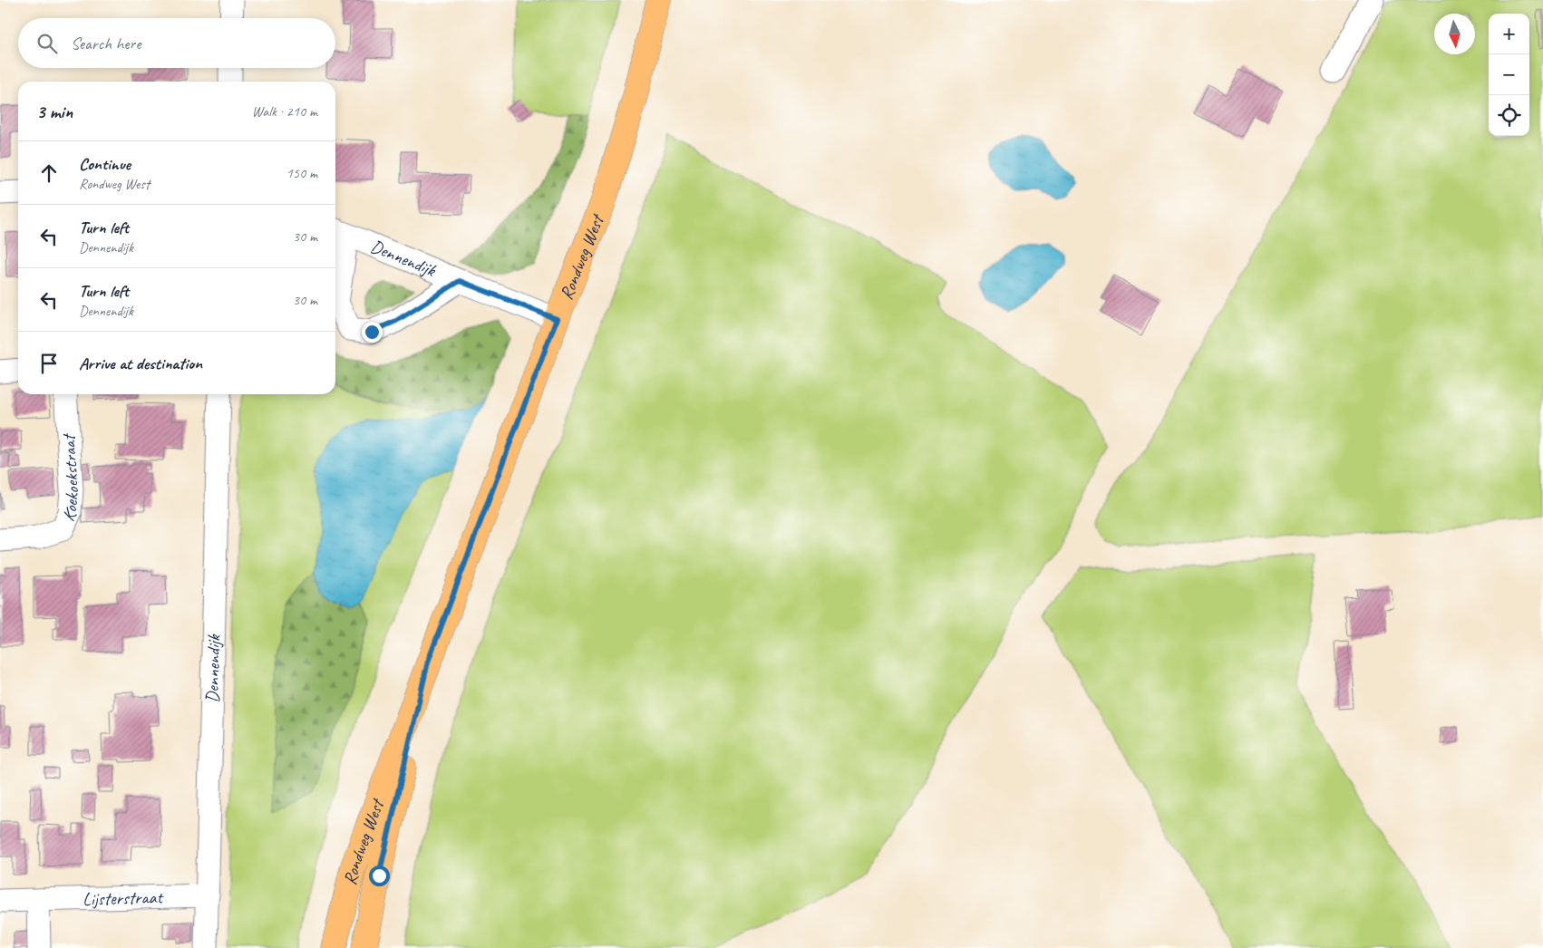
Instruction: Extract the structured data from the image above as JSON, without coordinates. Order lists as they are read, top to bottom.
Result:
{
  "streets": {
    "main road": ["Rondweg West"],
    "street": ["Dennendijk", "Koekoekstraat", "Lijsterstraat"]
  },
  "crossings": [
    ["Rondweg West", "Dennendijk"],
    ["Dennendijk", "Lijsterstraat"]
  ],
  "north": "bottom",
  "page": {
    "map_buttons": ["+", "−"],
    "search": "Search here",
    "heading": ["3 min", "Walk · 210 m"],
    "list": [
      ["Continue", "Rondweg West", "150 m"],
      ["Turn left", "Dennendijk", "30 m"],
      ["Turn left", "Dennendijk", "30 m"],
      "Arrive at destination"
    ]
  }
}
